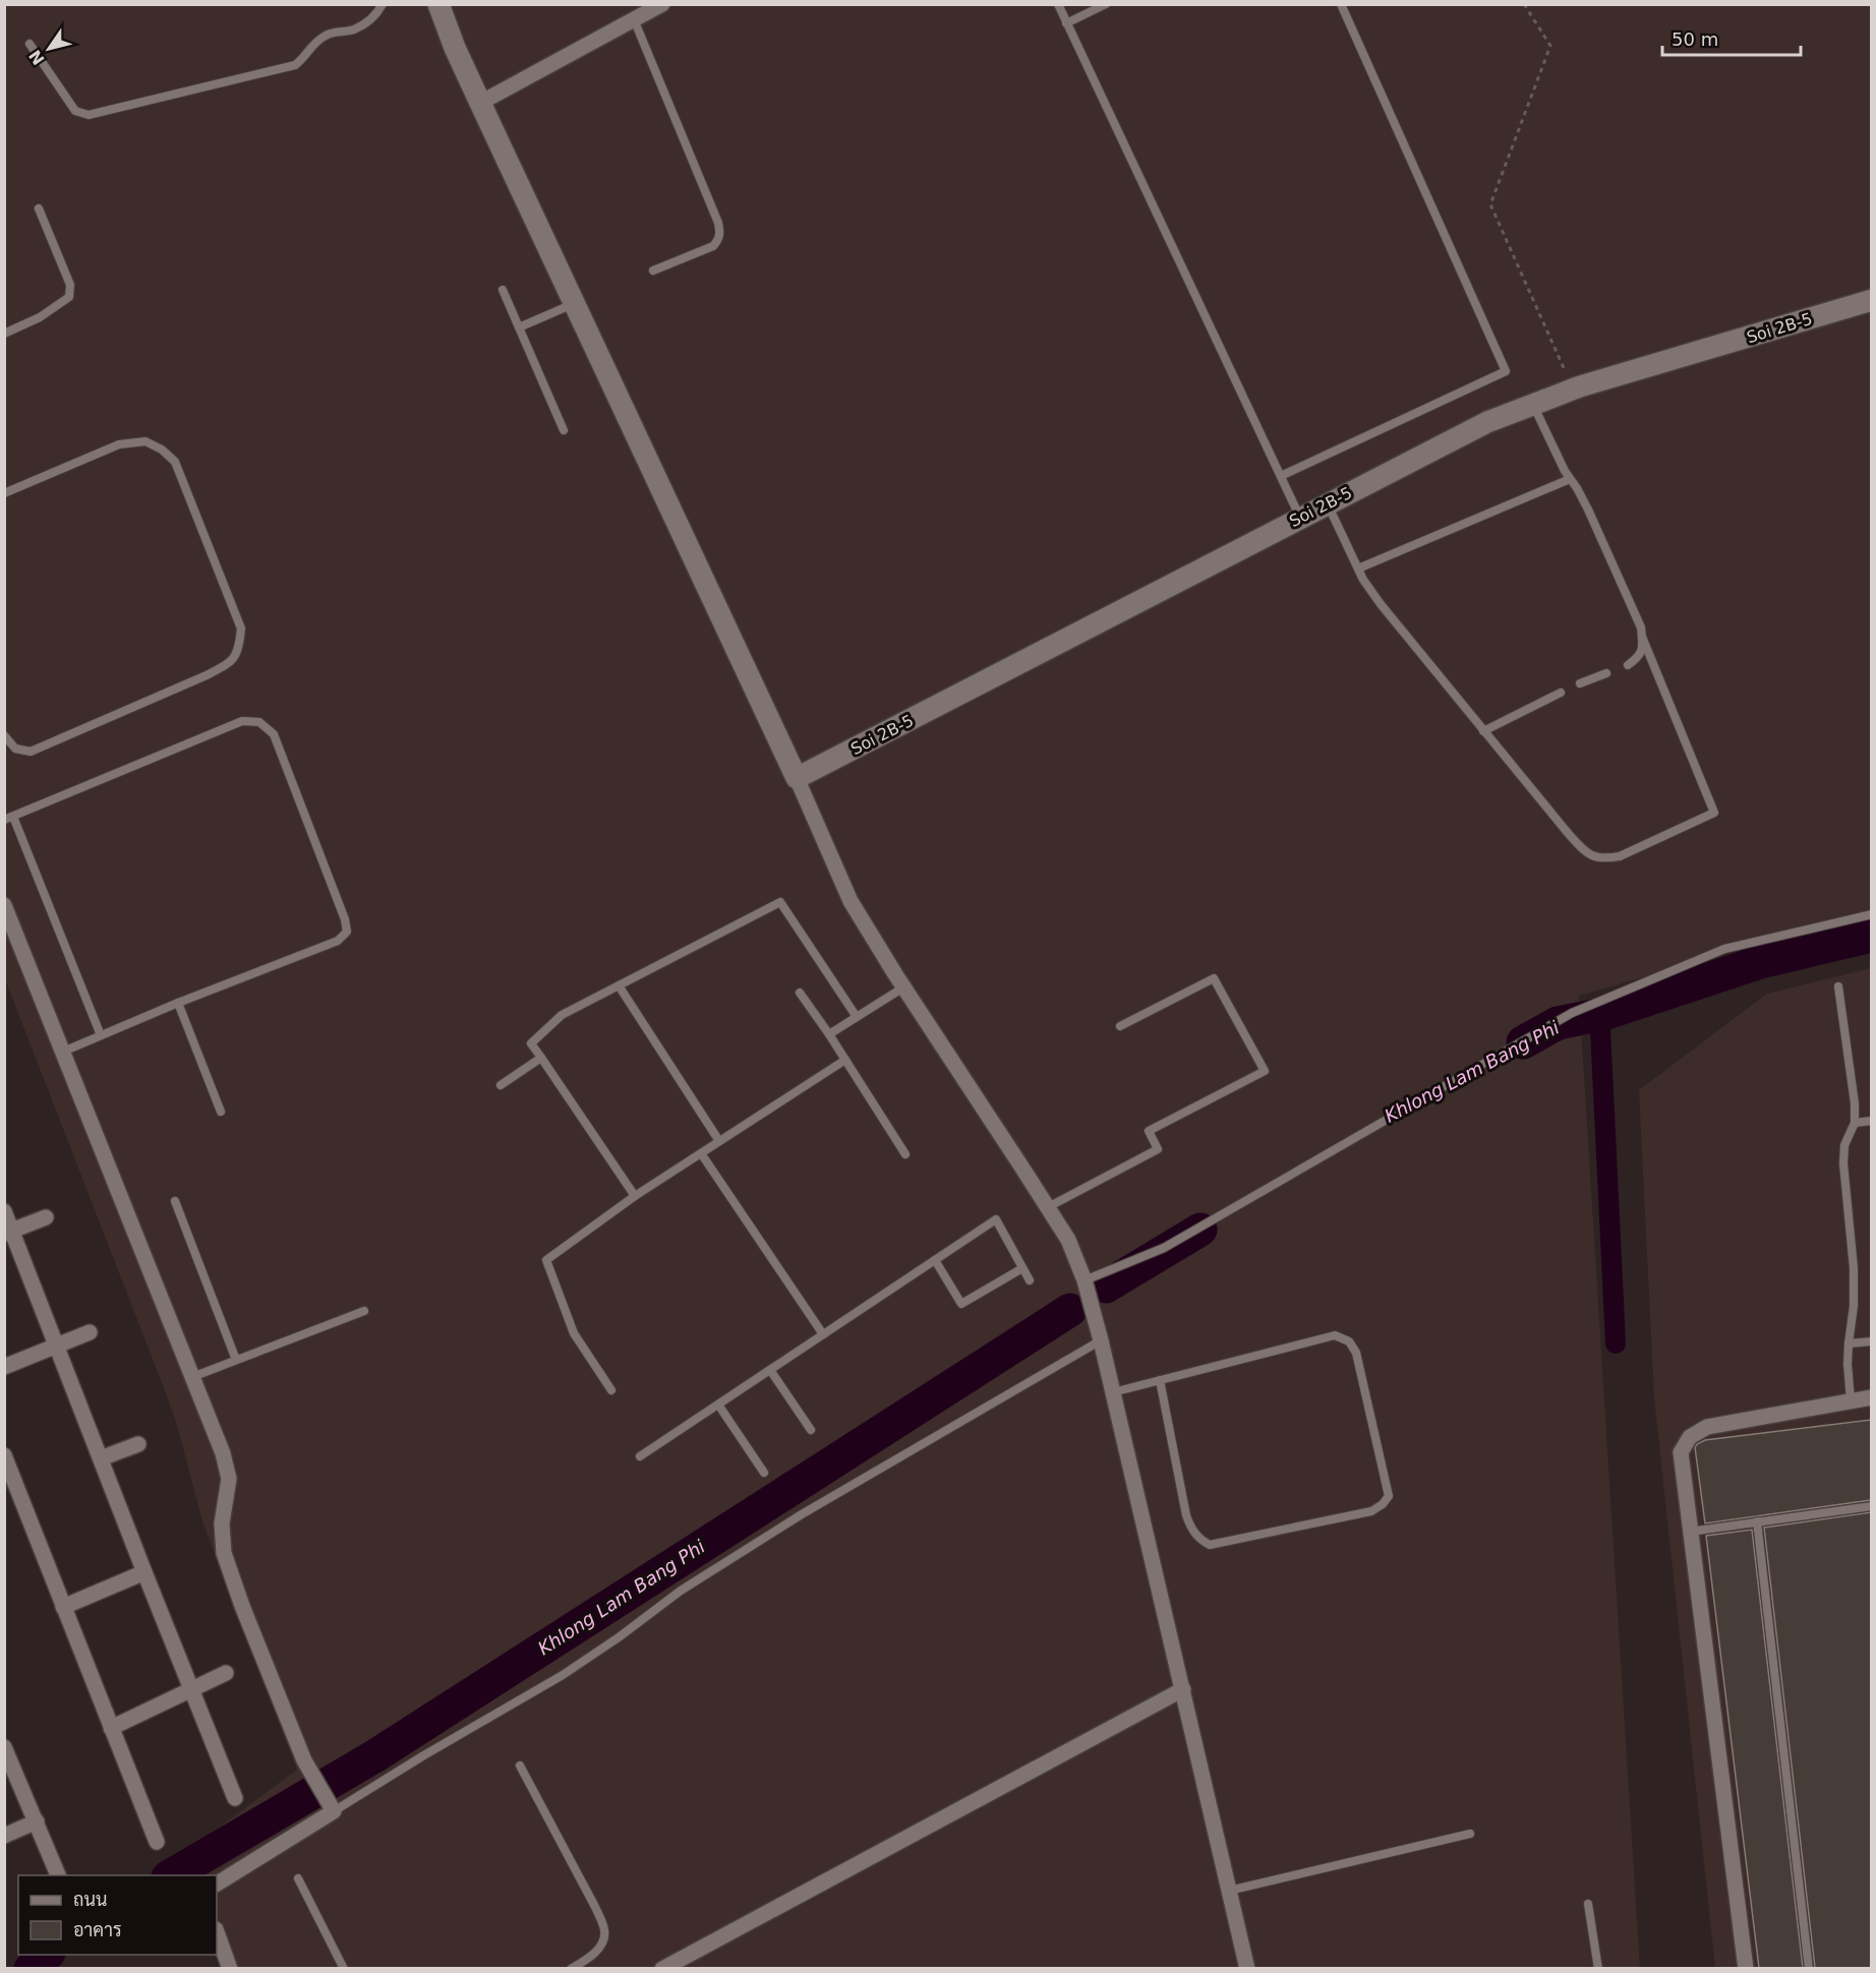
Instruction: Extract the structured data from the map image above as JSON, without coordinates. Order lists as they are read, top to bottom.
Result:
{
  "streets": {
    "street": ["Soi 2B-5"]
  },
  "water": ["Khlong Lam Bang Phi"],
  "legend": ["ถนน", "อาคาร"],
  "scale_bar": "50 m",
  "north": "bottom left"
}
